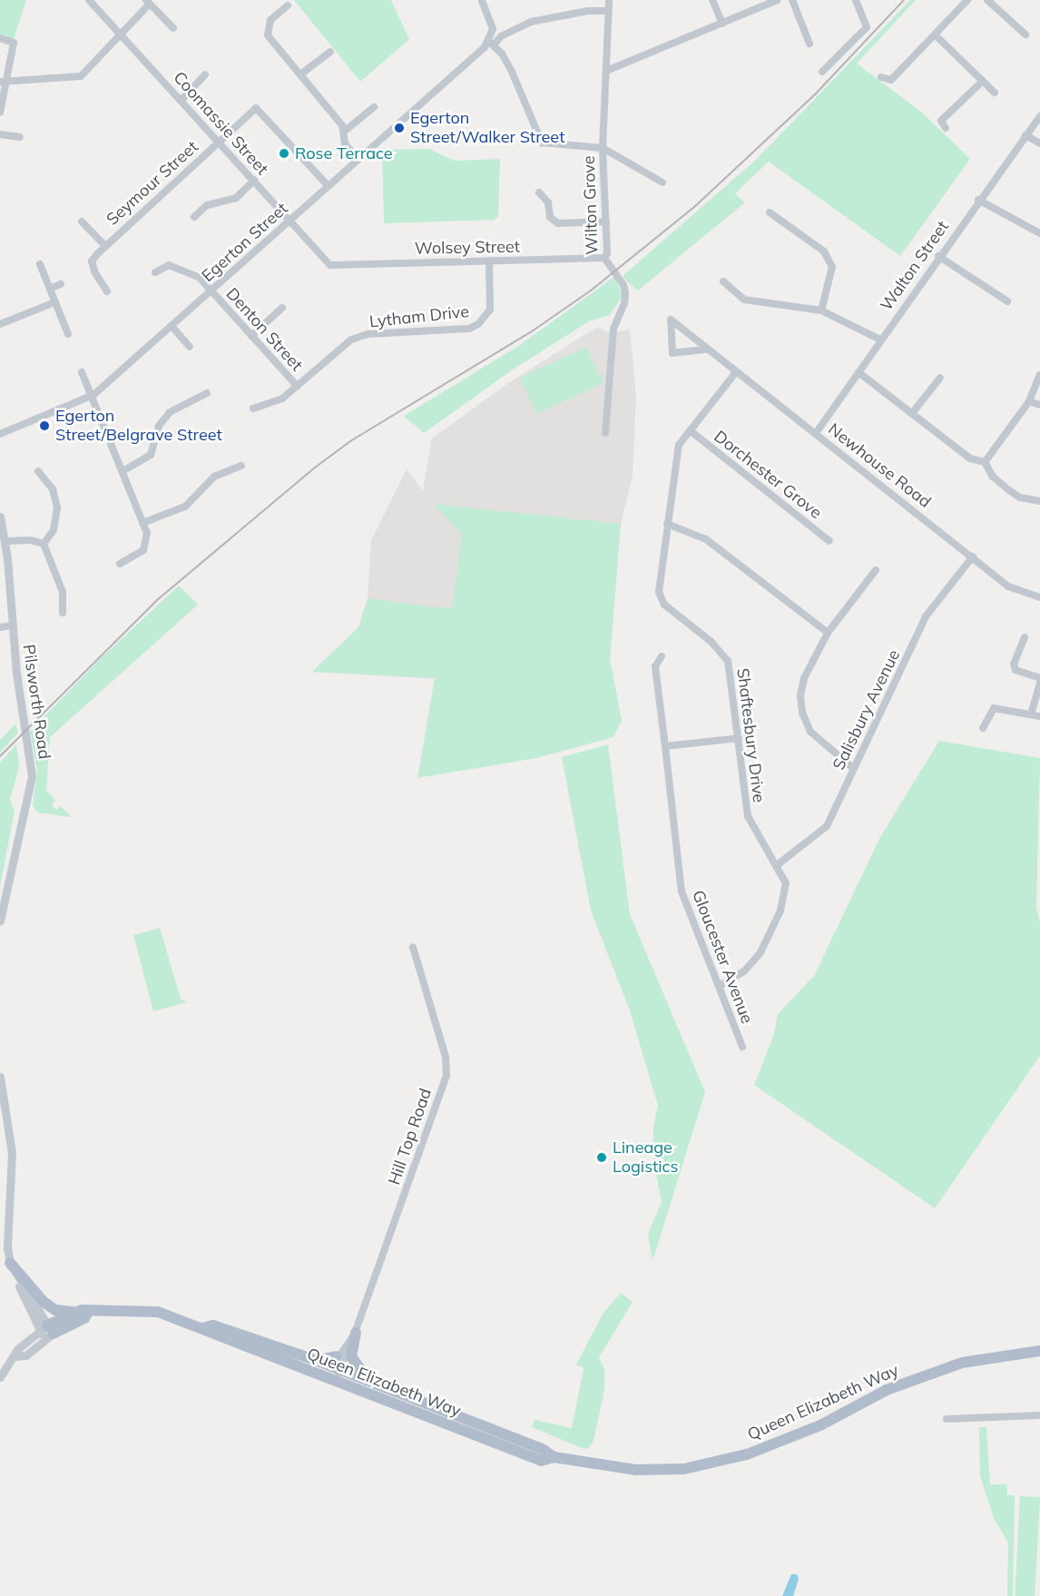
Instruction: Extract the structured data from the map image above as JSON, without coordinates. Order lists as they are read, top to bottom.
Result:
{
  "streets": {
    "main road": ["Queen Elizabeth Way"],
    "street": [
      "Coomassie Street",
      "Seymour Street",
      "Wilton Grove",
      "Egerton Street",
      "Wolsey Street",
      "Walton Street",
      "Lytham Drive",
      "Denton Street",
      "Newhouse Road",
      "Dorchester Grove",
      "Pilsworth Road",
      "Salisbury Avenue",
      "Shaftesbury Drive",
      "Gloucester Avenue",
      "Hill Top Road"
    ]
  },
  "crossings": [
    ["Coomassie Street", "Seymour Street"],
    ["Coomassie Street", "Egerton Street"],
    ["Coomassie Street", "Wolsey Street"],
    ["Seymour Street", "Egerton Street"],
    ["Wilton Grove", "Egerton Street"],
    ["Wilton Grove", "Wolsey Street"],
    ["Egerton Street", "Denton Street"],
    ["Wolsey Street", "Lytham Drive"],
    ["Walton Street", "Newhouse Road"],
    ["Lytham Drive", "Denton Street"],
    ["Newhouse Road", "Salisbury Avenue"],
    ["Newhouse Road", "Shaftesbury Drive"],
    ["Dorchester Grove", "Shaftesbury Drive"],
    ["Salisbury Avenue", "Shaftesbury Drive"],
    ["Shaftesbury Drive", "Gloucester Avenue"],
    ["Hill Top Road", "Queen Elizabeth Way"]
  ],
  "places": [
    "Egerton Street/Walker Street",
    "Rose Terrace",
    "Egerton Street/Belgrave Street",
    "Lineage Logistics"
  ]
}
